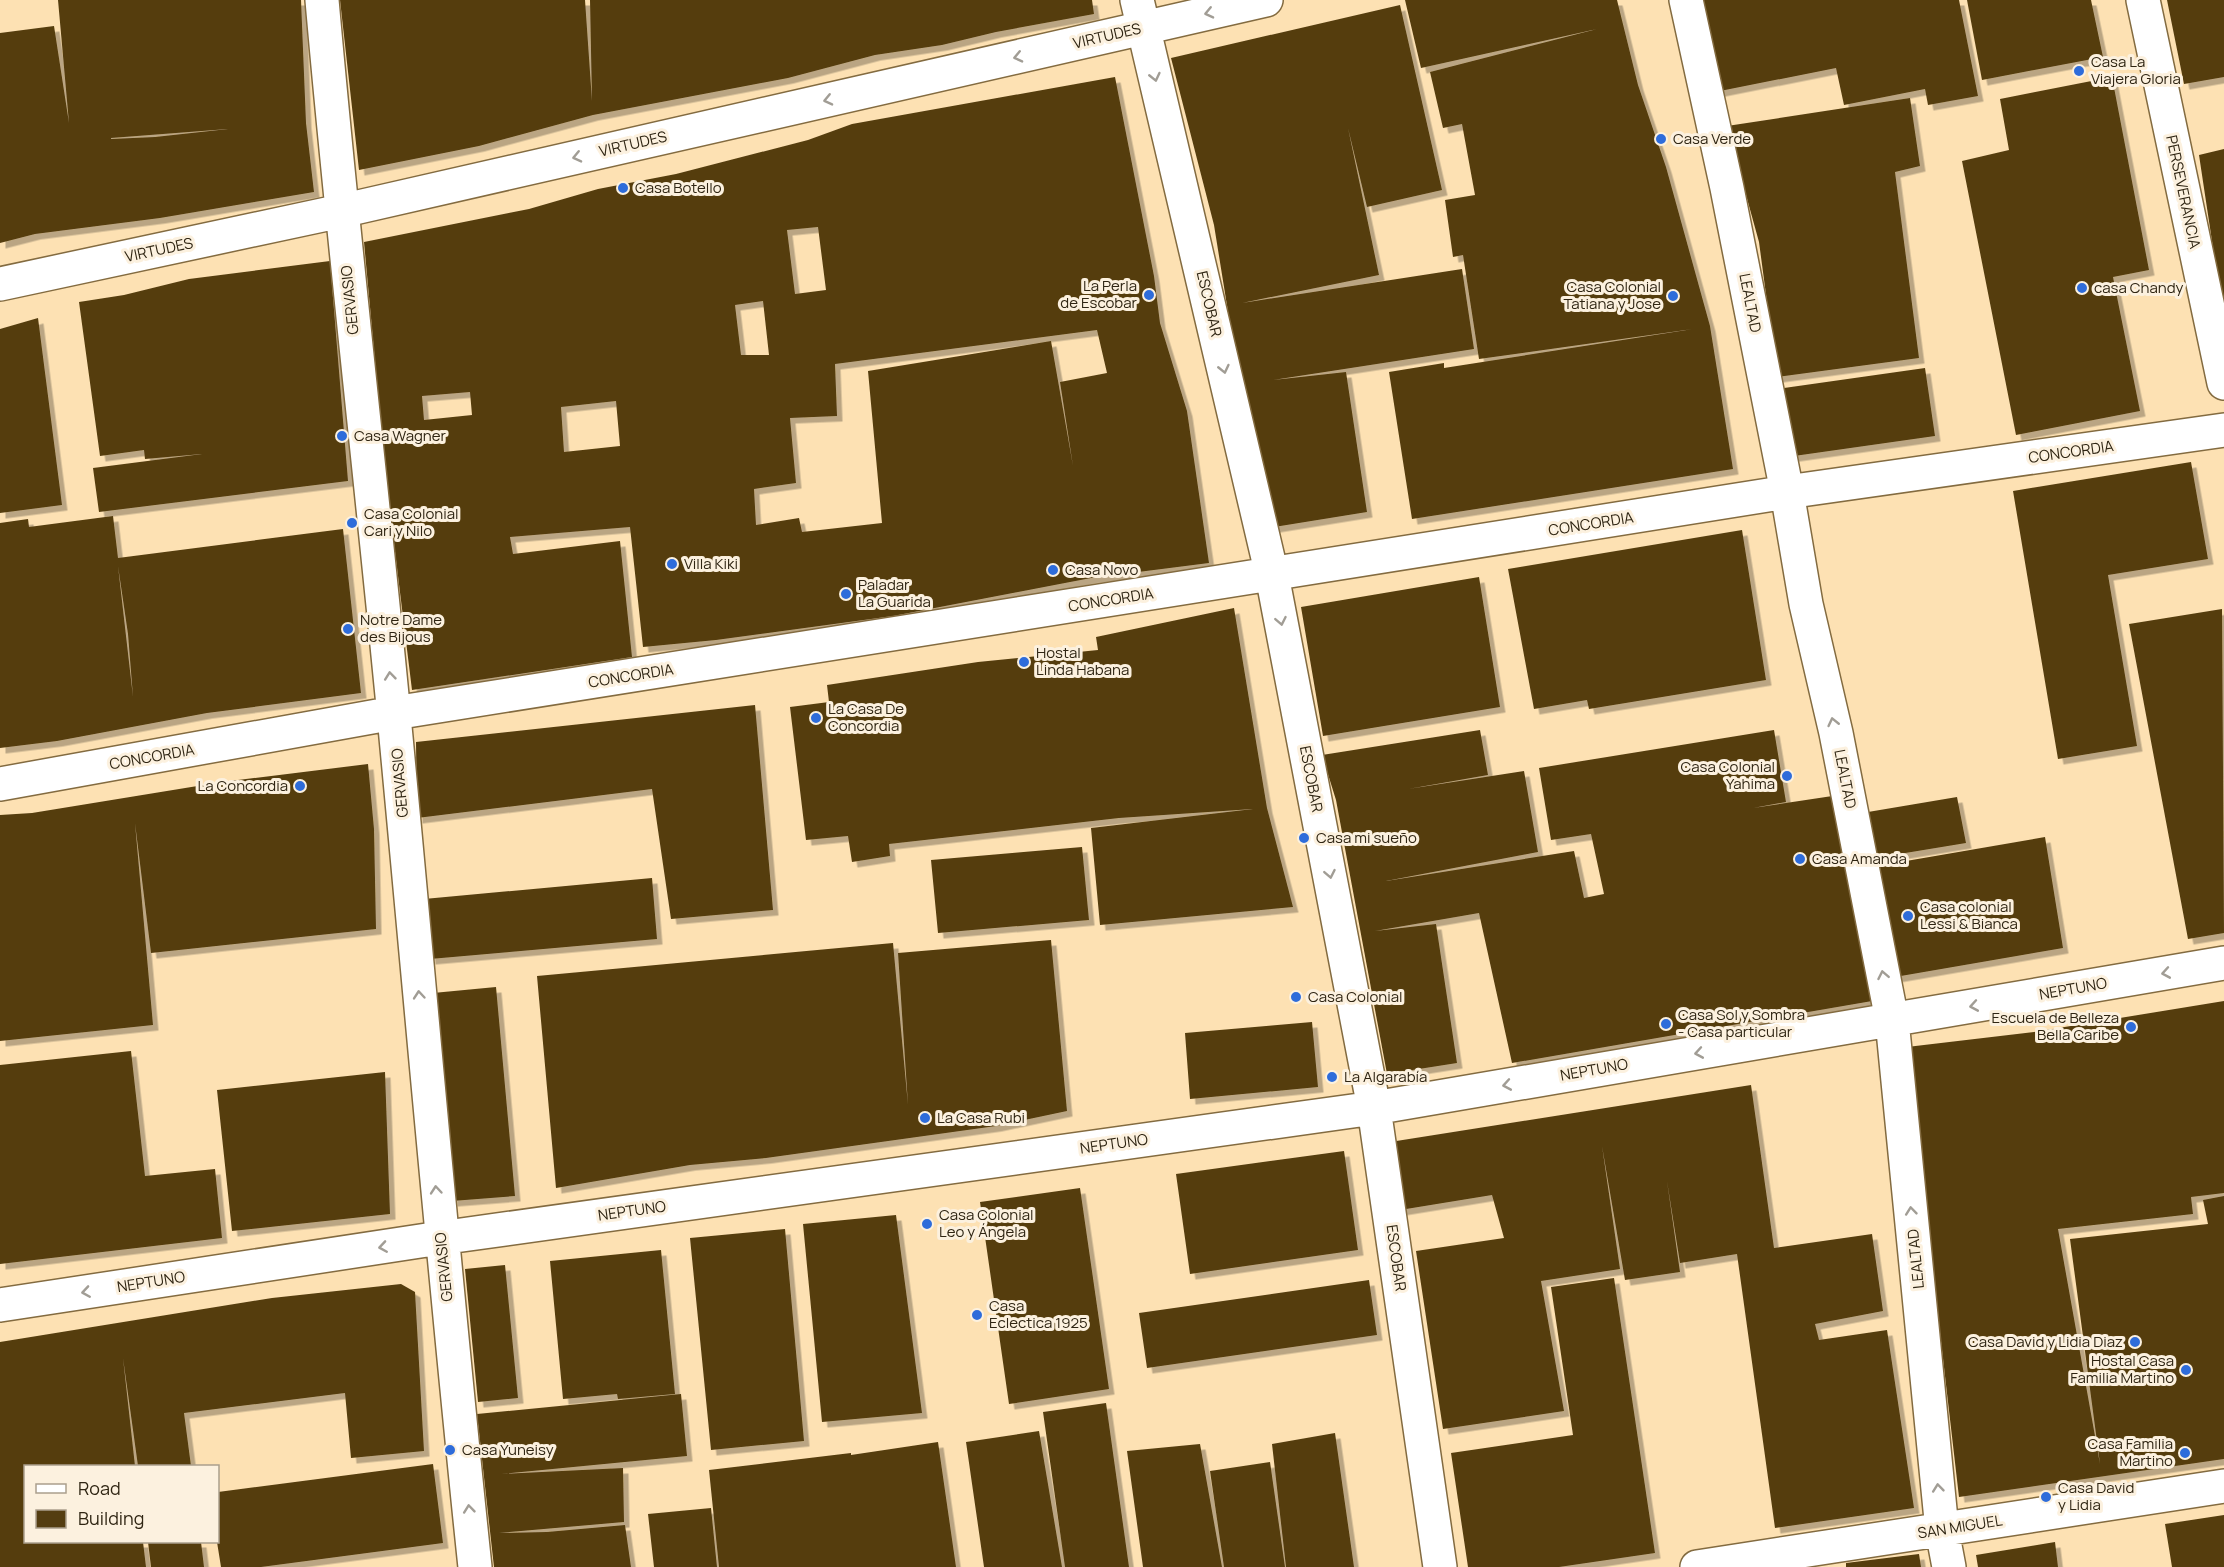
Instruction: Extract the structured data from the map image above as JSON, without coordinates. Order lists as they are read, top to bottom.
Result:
{
  "streets": {
    "street": [
      "VIRTUDES",
      "PERSEVERANCIA",
      "GERVASIO",
      "LEALTAD",
      "ESCOBAR",
      "CONCORDIA",
      "NEPTUNO",
      "SAN MIGUEL"
    ]
  },
  "crossings": [
    ["VIRTUDES", "GERVASIO"],
    ["VIRTUDES", "ESCOBAR"],
    ["GERVASIO", "CONCORDIA"],
    ["GERVASIO", "NEPTUNO"],
    ["LEALTAD", "CONCORDIA"],
    ["LEALTAD", "NEPTUNO"],
    ["LEALTAD", "SAN MIGUEL"],
    ["ESCOBAR", "CONCORDIA"],
    ["ESCOBAR", "NEPTUNO"]
  ],
  "one_way": [
    "VIRTUDES",
    "GERVASIO",
    "LEALTAD",
    "ESCOBAR",
    "NEPTUNO"
  ],
  "places": [
    "Casa La Viajera Gloria",
    "Casa Verde",
    "Casa Botello",
    "casa Chandy",
    "La Perla de Escobar",
    "Casa Colonial Tatiana y Jose",
    "Casa Wagner",
    "Casa Colonial Cari y Nilo",
    "Villa Kiki",
    "Casa Novo",
    "Paladar La Guarida",
    "Notre Dame des Bijous",
    "Hostal Linda Habana",
    "La Casa De Concordia",
    "Casa Colonial Yahima",
    "La Concordia",
    "Casa mi sueño",
    "Casa Amanda",
    "Casa colonial Lessi & Bianca",
    "Casa Colonial",
    "Casa Sol y Sombra - Casa particular",
    "Escuela de Belleza Bella Caribe",
    "La Algarabía",
    "La Casa Rubi",
    "Casa Colonial Leo y Ángela",
    "Casa Eclectica 1925",
    "Casa David y Lidia Diaz",
    "Hostal Casa Familia Martino",
    "Casa Yuneisy",
    "Casa Familia Martino",
    "Casa David y Lidia"
  ],
  "legend": ["Road", "Building"]
}
